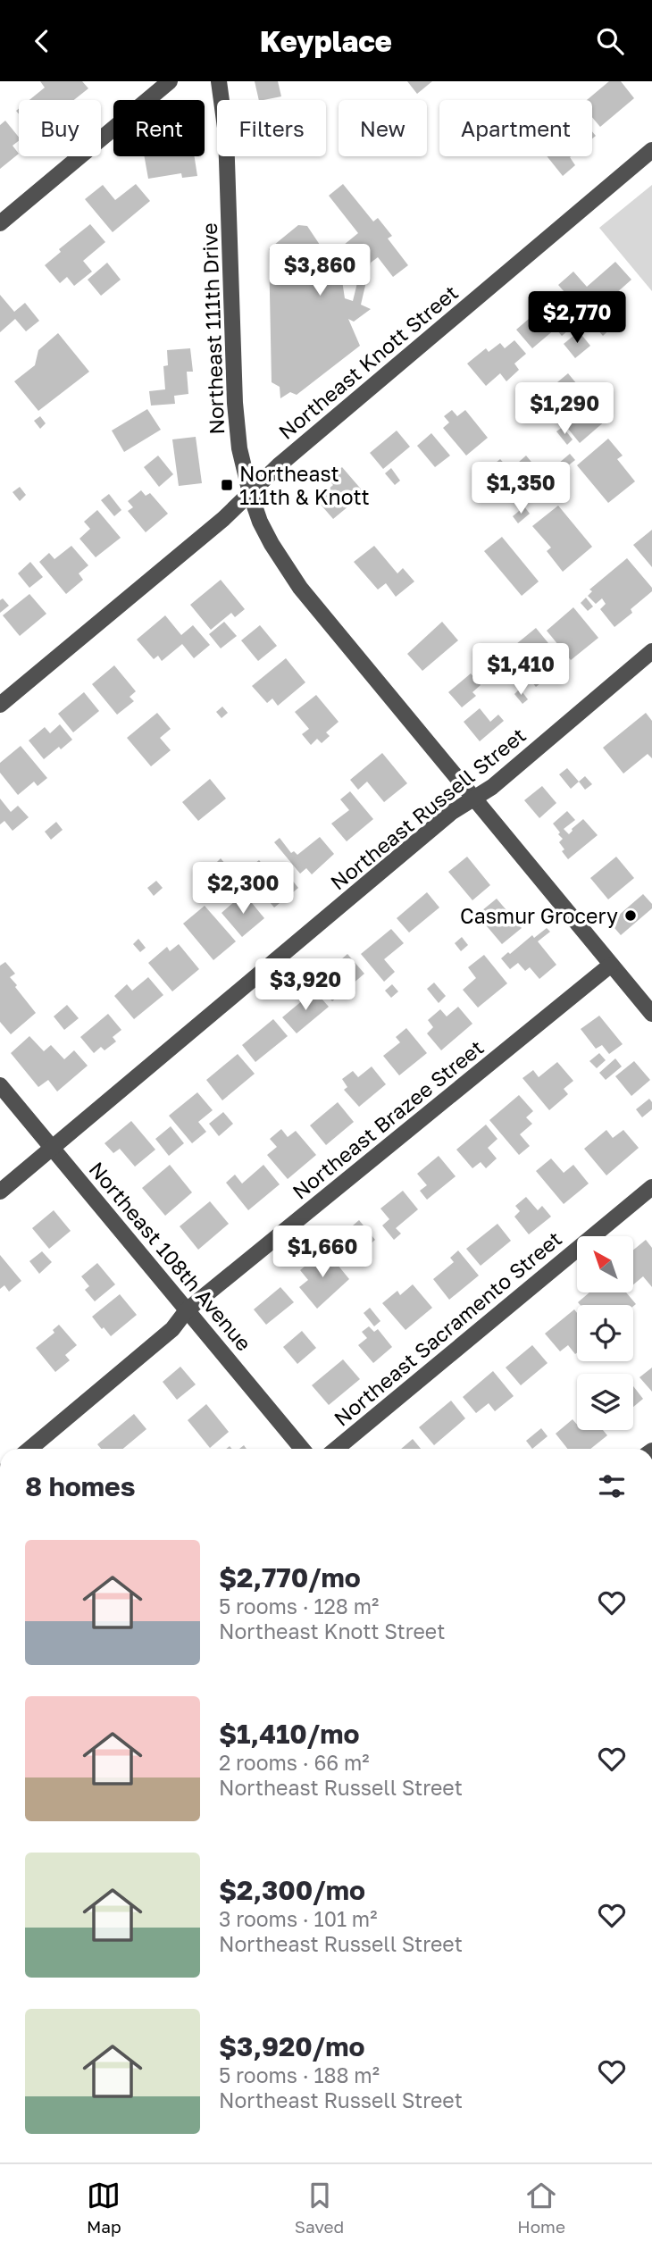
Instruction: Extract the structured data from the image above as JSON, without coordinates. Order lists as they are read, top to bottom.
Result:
{
  "streets": {
    "street": [
      "Northeast 111th Drive",
      "Northeast Knott Street",
      "Northeast Russell Street",
      "Northeast Brazee Street",
      "Northeast 108th Avenue",
      "Northeast Sacramento Street"
    ]
  },
  "crossings": [
    ["Northeast 111th Drive", "Northeast Knott Street"],
    ["Northeast 111th Drive", "Northeast Russell Street"],
    ["Northeast 111th Drive", "Northeast Brazee Street"],
    ["Northeast Russell Street", "Northeast 108th Avenue"],
    ["Northeast Brazee Street", "Northeast 108th Avenue"]
  ],
  "places": {
    "transit": ["Northeast 111th & Knott"],
    "other": ["Casmur Grocery"]
  },
  "north": "top left",
  "page": {
    "header": "Keyplace",
    "chip": [
      "Buy",
      "Rent",
      "Filters",
      "New",
      "Apartment"
    ],
    "price": [
      "$3,860",
      "$2,770",
      "$1,290",
      "$1,350",
      "$1,410",
      "$2,300",
      "$3,920",
      "$1,660"
    ],
    "heading": "8 homes",
    "list": [
      {
        "name": "$2,770/mo",
        "note": "5 rooms · 128 m² · Northeast Knott Street"
      },
      {
        "name": "$1,410/mo",
        "note": "2 rooms · 66 m² · Northeast Russell Street"
      },
      {
        "name": "$2,300/mo",
        "note": "3 rooms · 101 m² · Northeast Russell Street"
      },
      {
        "name": "$3,920/mo",
        "note": "5 rooms · 188 m² · Northeast Russell Street"
      }
    ],
    "tabs": ["Map", "Saved", "Home"]
  }
}
